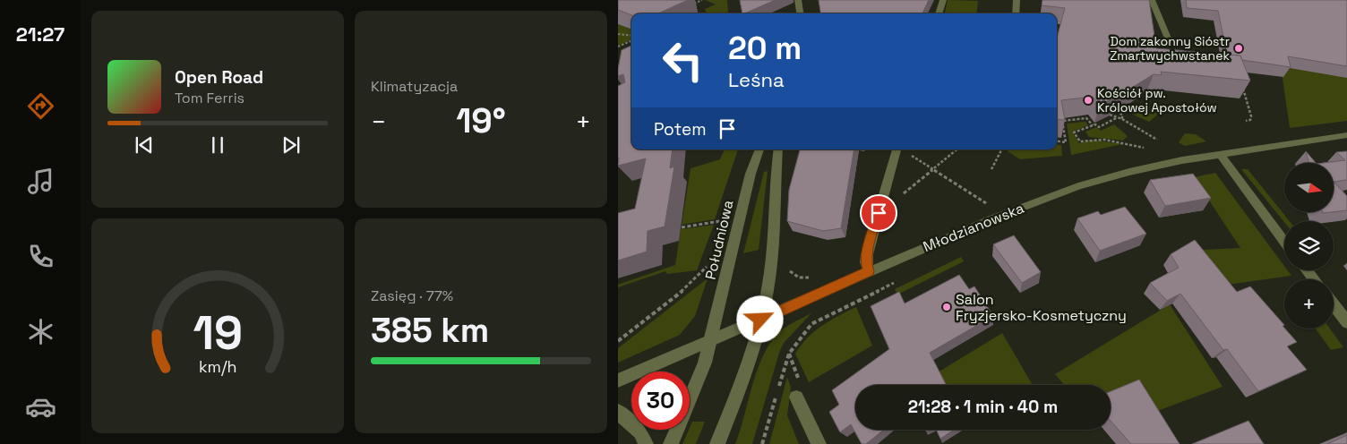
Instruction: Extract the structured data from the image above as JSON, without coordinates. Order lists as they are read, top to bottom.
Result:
{
  "streets": {
    "street": ["Młodzianowska", "Południowa"]
  },
  "crossings": [
    ["Młodzianowska", "Południowa"]
  ],
  "places": ["Dom zakonny Sióstr Zmartwychwstanek", "Kościół pw. Królowej Apostołów", "Salon Fryzjersko-Kosmetyczny"],
  "north": "right",
  "page": {
    "tabs": "21:27",
    "tile": [
      "Klimatyzacja",
      ["Zasięg · 77%", "385 km"]
    ],
    "turn": ["20 m", "Leśna"],
    "song": ["Open Road", "Tom Ferris"],
    "heat": ["−", "19°", "+"],
    "then": "Potem",
    "map_buttons": "+",
    "limit": "30",
    "trip": "21:28 · 1 min · 40 m",
    "gauge": ["19", "km/h"]
  }
}
